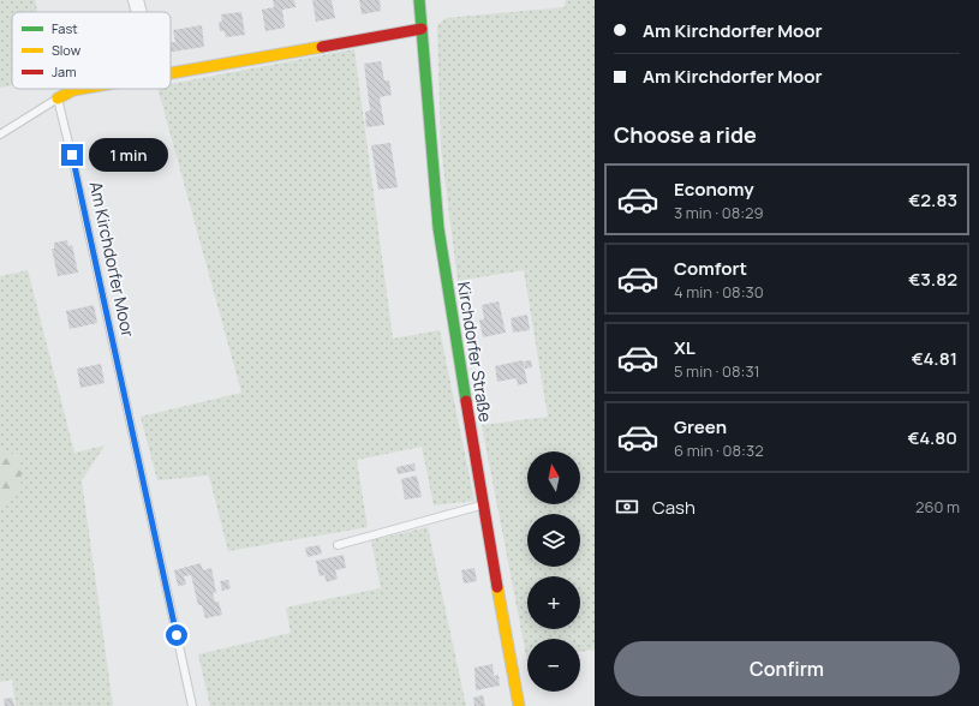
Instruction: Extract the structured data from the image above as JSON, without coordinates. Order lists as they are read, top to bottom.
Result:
{
  "streets": {
    "street": ["Kirchdorfer Straße"],
    "lane": ["Am Kirchdorfer Moor"]
  },
  "legend": ["Fast", "Slow", "Jam"],
  "north": "top",
  "page": {
    "banner": ["Am Kirchdorfer Moor", "Am Kirchdorfer Moor"],
    "heading": "Choose a ride",
    "bubble": "1 min",
    "list": [
      {
        "name": "Economy",
        "note": "3 min · 08:29",
        "value": "€2.83"
      },
      {
        "name": "Comfort",
        "note": "4 min · 08:30",
        "value": "€3.82"
      },
      {
        "name": "XL",
        "note": "5 min · 08:31",
        "value": "€4.81"
      },
      {
        "name": "Green",
        "note": "6 min · 08:32",
        "value": "€4.80"
      }
    ],
    "map_buttons": ["+", "−"],
    "pay": ["Cash", "260 m"],
    "buttons": "Confirm"
  }
}
